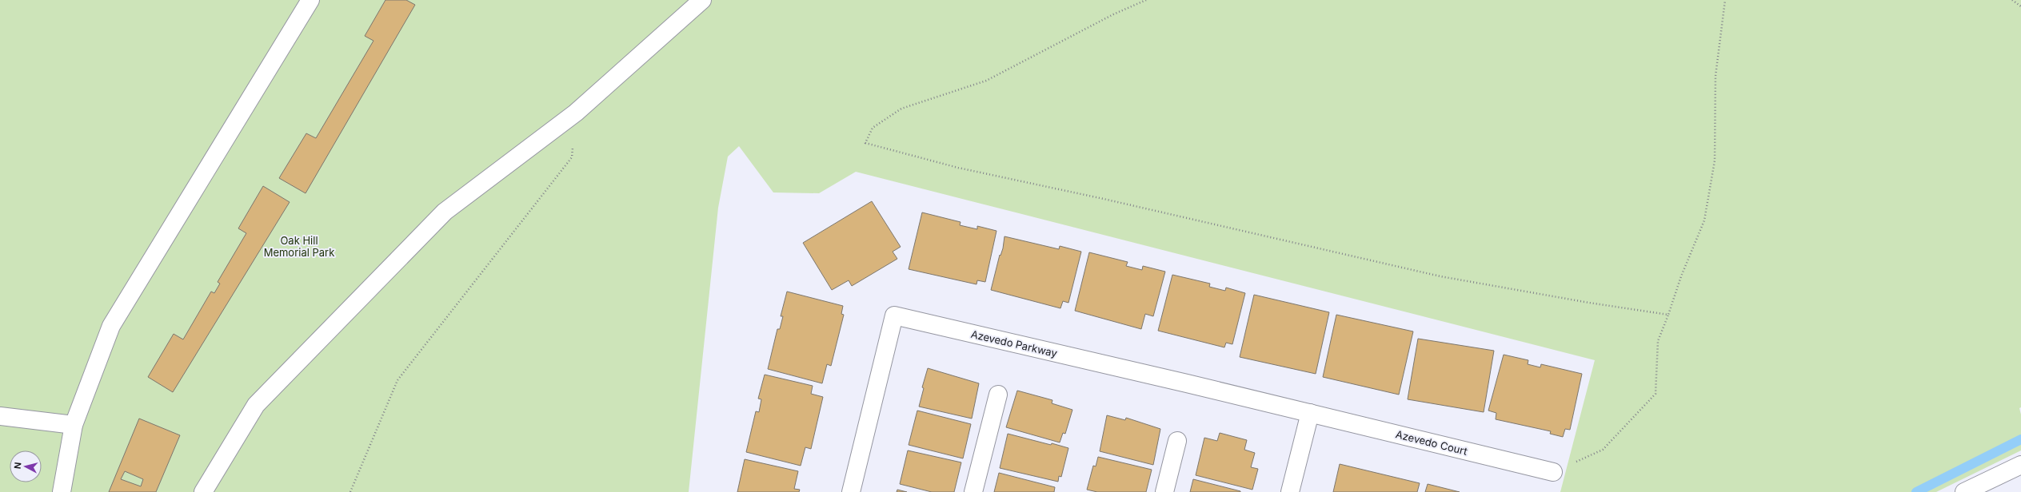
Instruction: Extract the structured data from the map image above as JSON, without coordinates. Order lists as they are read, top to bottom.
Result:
{
  "streets": {
    "street": ["Azevedo Parkway", "Azevedo Court"]
  },
  "crossings": [
    ["Azevedo Parkway", "Azevedo Court"]
  ],
  "parks": ["Oak Hill Memorial Park"],
  "north": "left"
}
